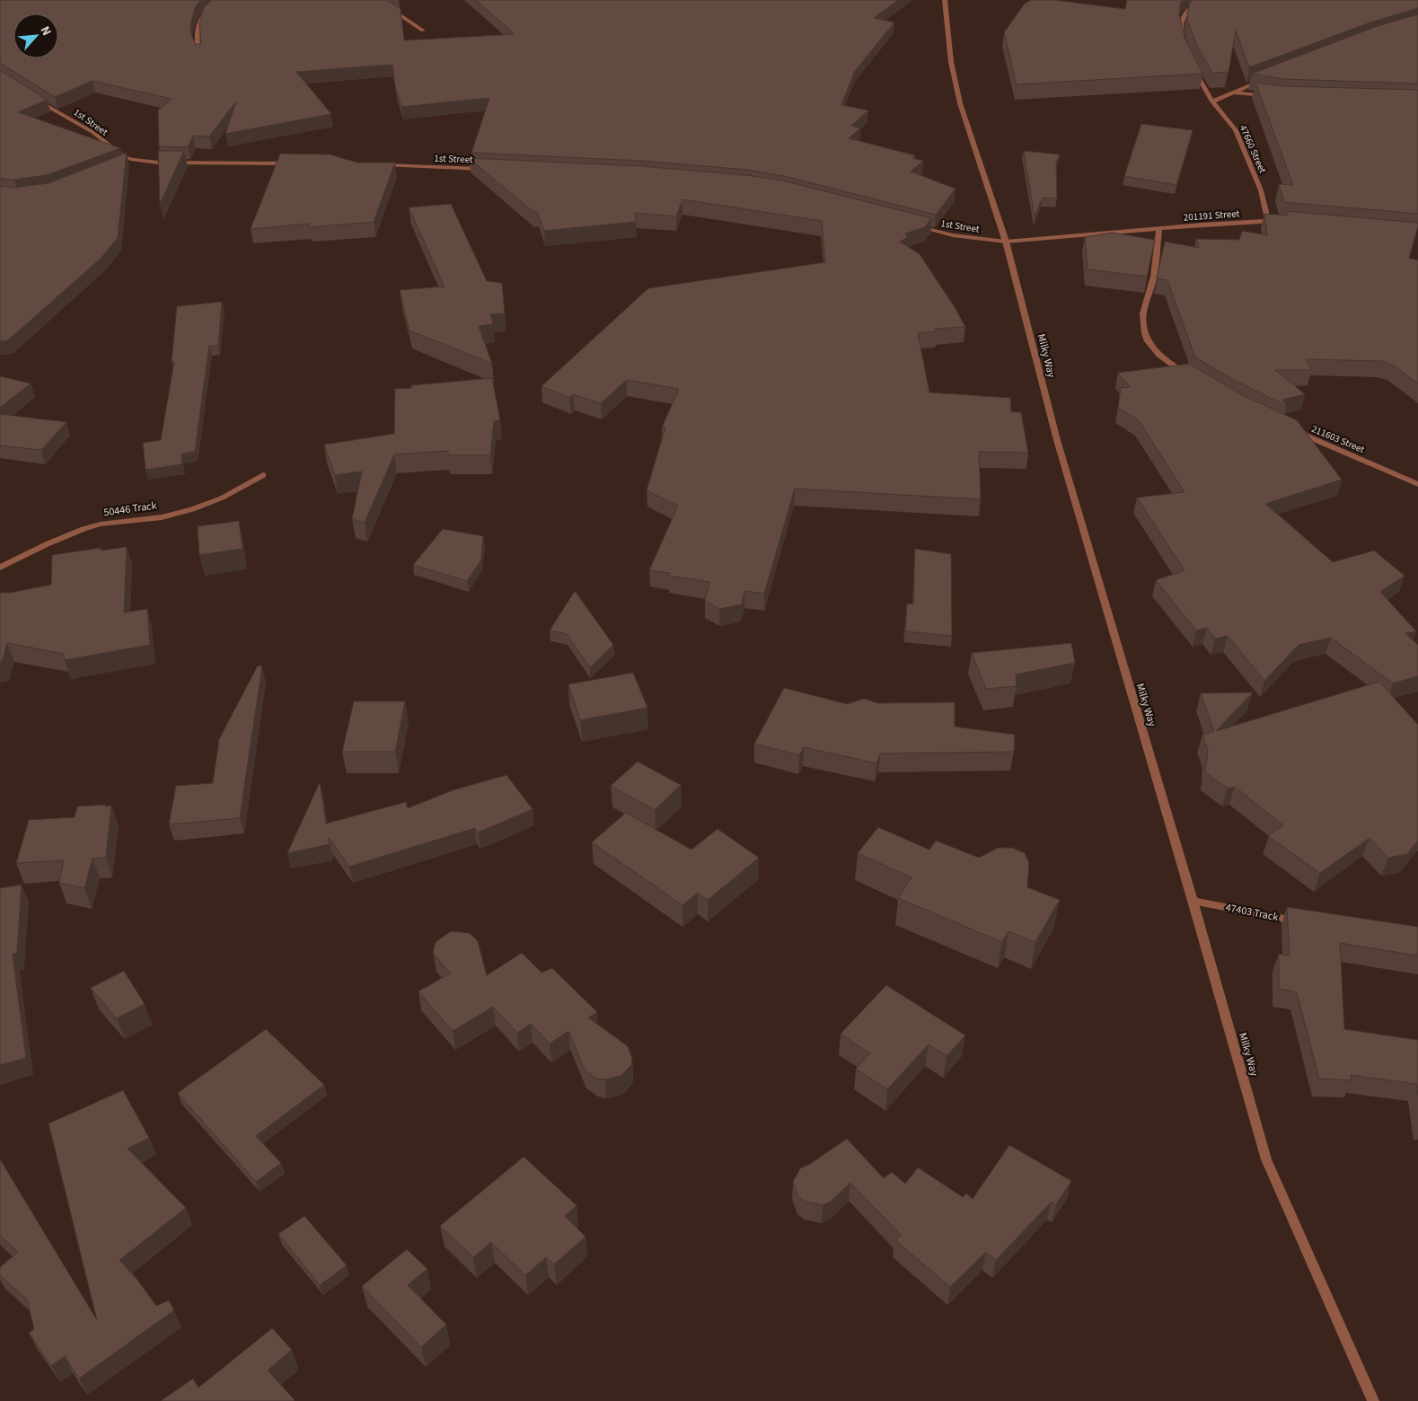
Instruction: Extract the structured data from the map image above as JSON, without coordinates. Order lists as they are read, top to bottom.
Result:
{
  "streets": {
    "street": [
      "1st Street",
      "47660 Street",
      "201191 Street",
      "Milky Way",
      "211603 Street",
      "50446 Track",
      "47403 Track"
    ]
  },
  "crossings": [
    ["1st Street", "201191 Street"],
    ["1st Street", "Milky Way"],
    ["47660 Street", "201191 Street"],
    ["201191 Street", "Milky Way"],
    ["Milky Way", "47403 Track"]
  ],
  "north": "top right"
}
